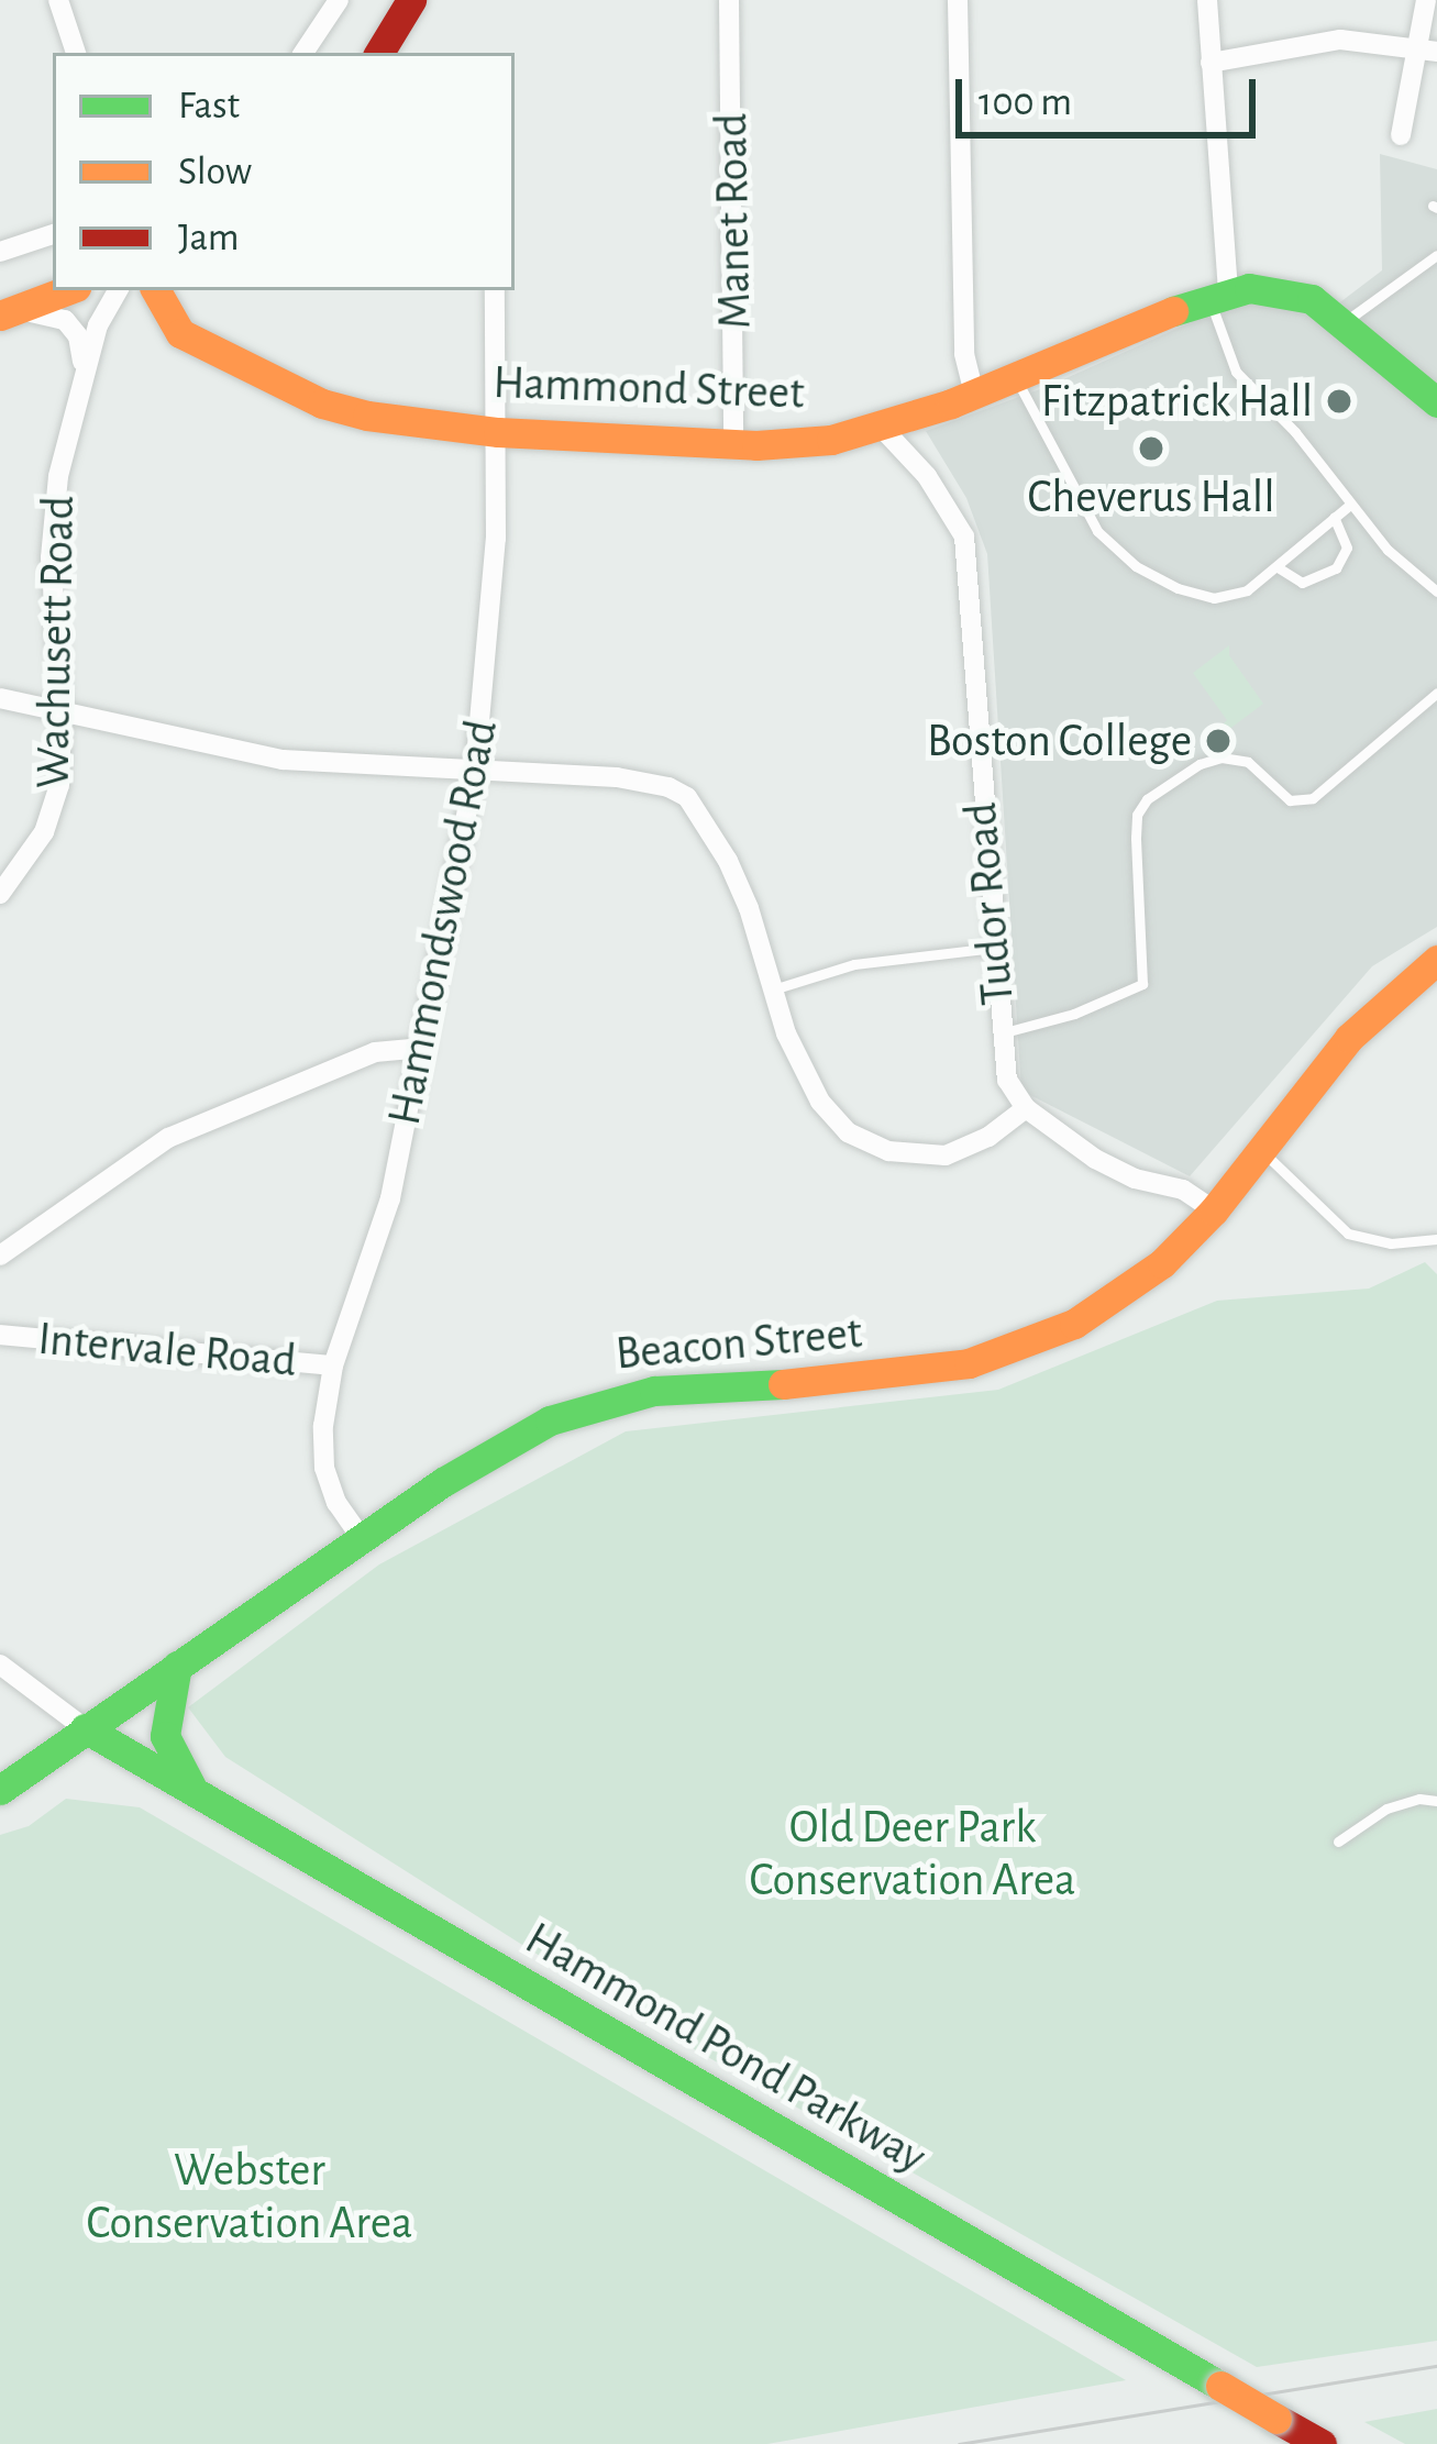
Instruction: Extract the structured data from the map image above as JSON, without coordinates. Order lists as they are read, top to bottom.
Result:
{
  "streets": {
    "main road": ["Hammond Street", "Beacon Street", "Hammond Pond Parkway"],
    "street": [
      "Manet Road",
      "Wachusett Road",
      "Tudor Road",
      "Hammondswood Road",
      "Intervale Road"
    ]
  },
  "crossings": [
    ["Manet Road", "Hammond Street"],
    ["Hammond Street", "Tudor Road"],
    ["Hammond Street", "Hammondswood Road"],
    ["Hammondswood Road", "Beacon Street"],
    ["Hammondswood Road", "Intervale Road"],
    ["Beacon Street", "Hammond Pond Parkway"]
  ],
  "parks": ["Old Deer Park Conservation Area", "Webster Conservation Area"],
  "places": ["Fitzpatrick Hall", "Cheverus Hall", "Boston College"],
  "legend": ["Fast", "Slow", "Jam"],
  "scale_bar": "100 m"
}
